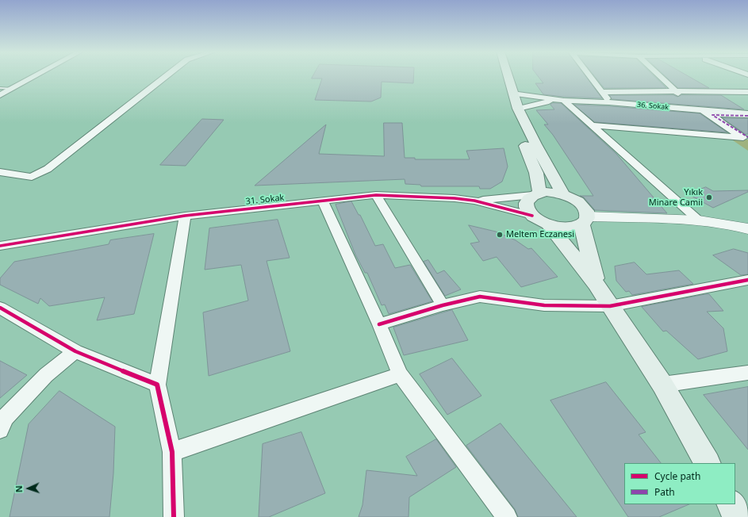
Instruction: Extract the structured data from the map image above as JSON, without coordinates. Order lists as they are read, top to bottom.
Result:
{
  "streets": {
    "street": ["36. Sokak", "31. Sokak"]
  },
  "places": ["Yıkık Minare Camii", "Meltem Eczanesi"],
  "legend": ["Cycle path", "Path"],
  "north": "left"
}
